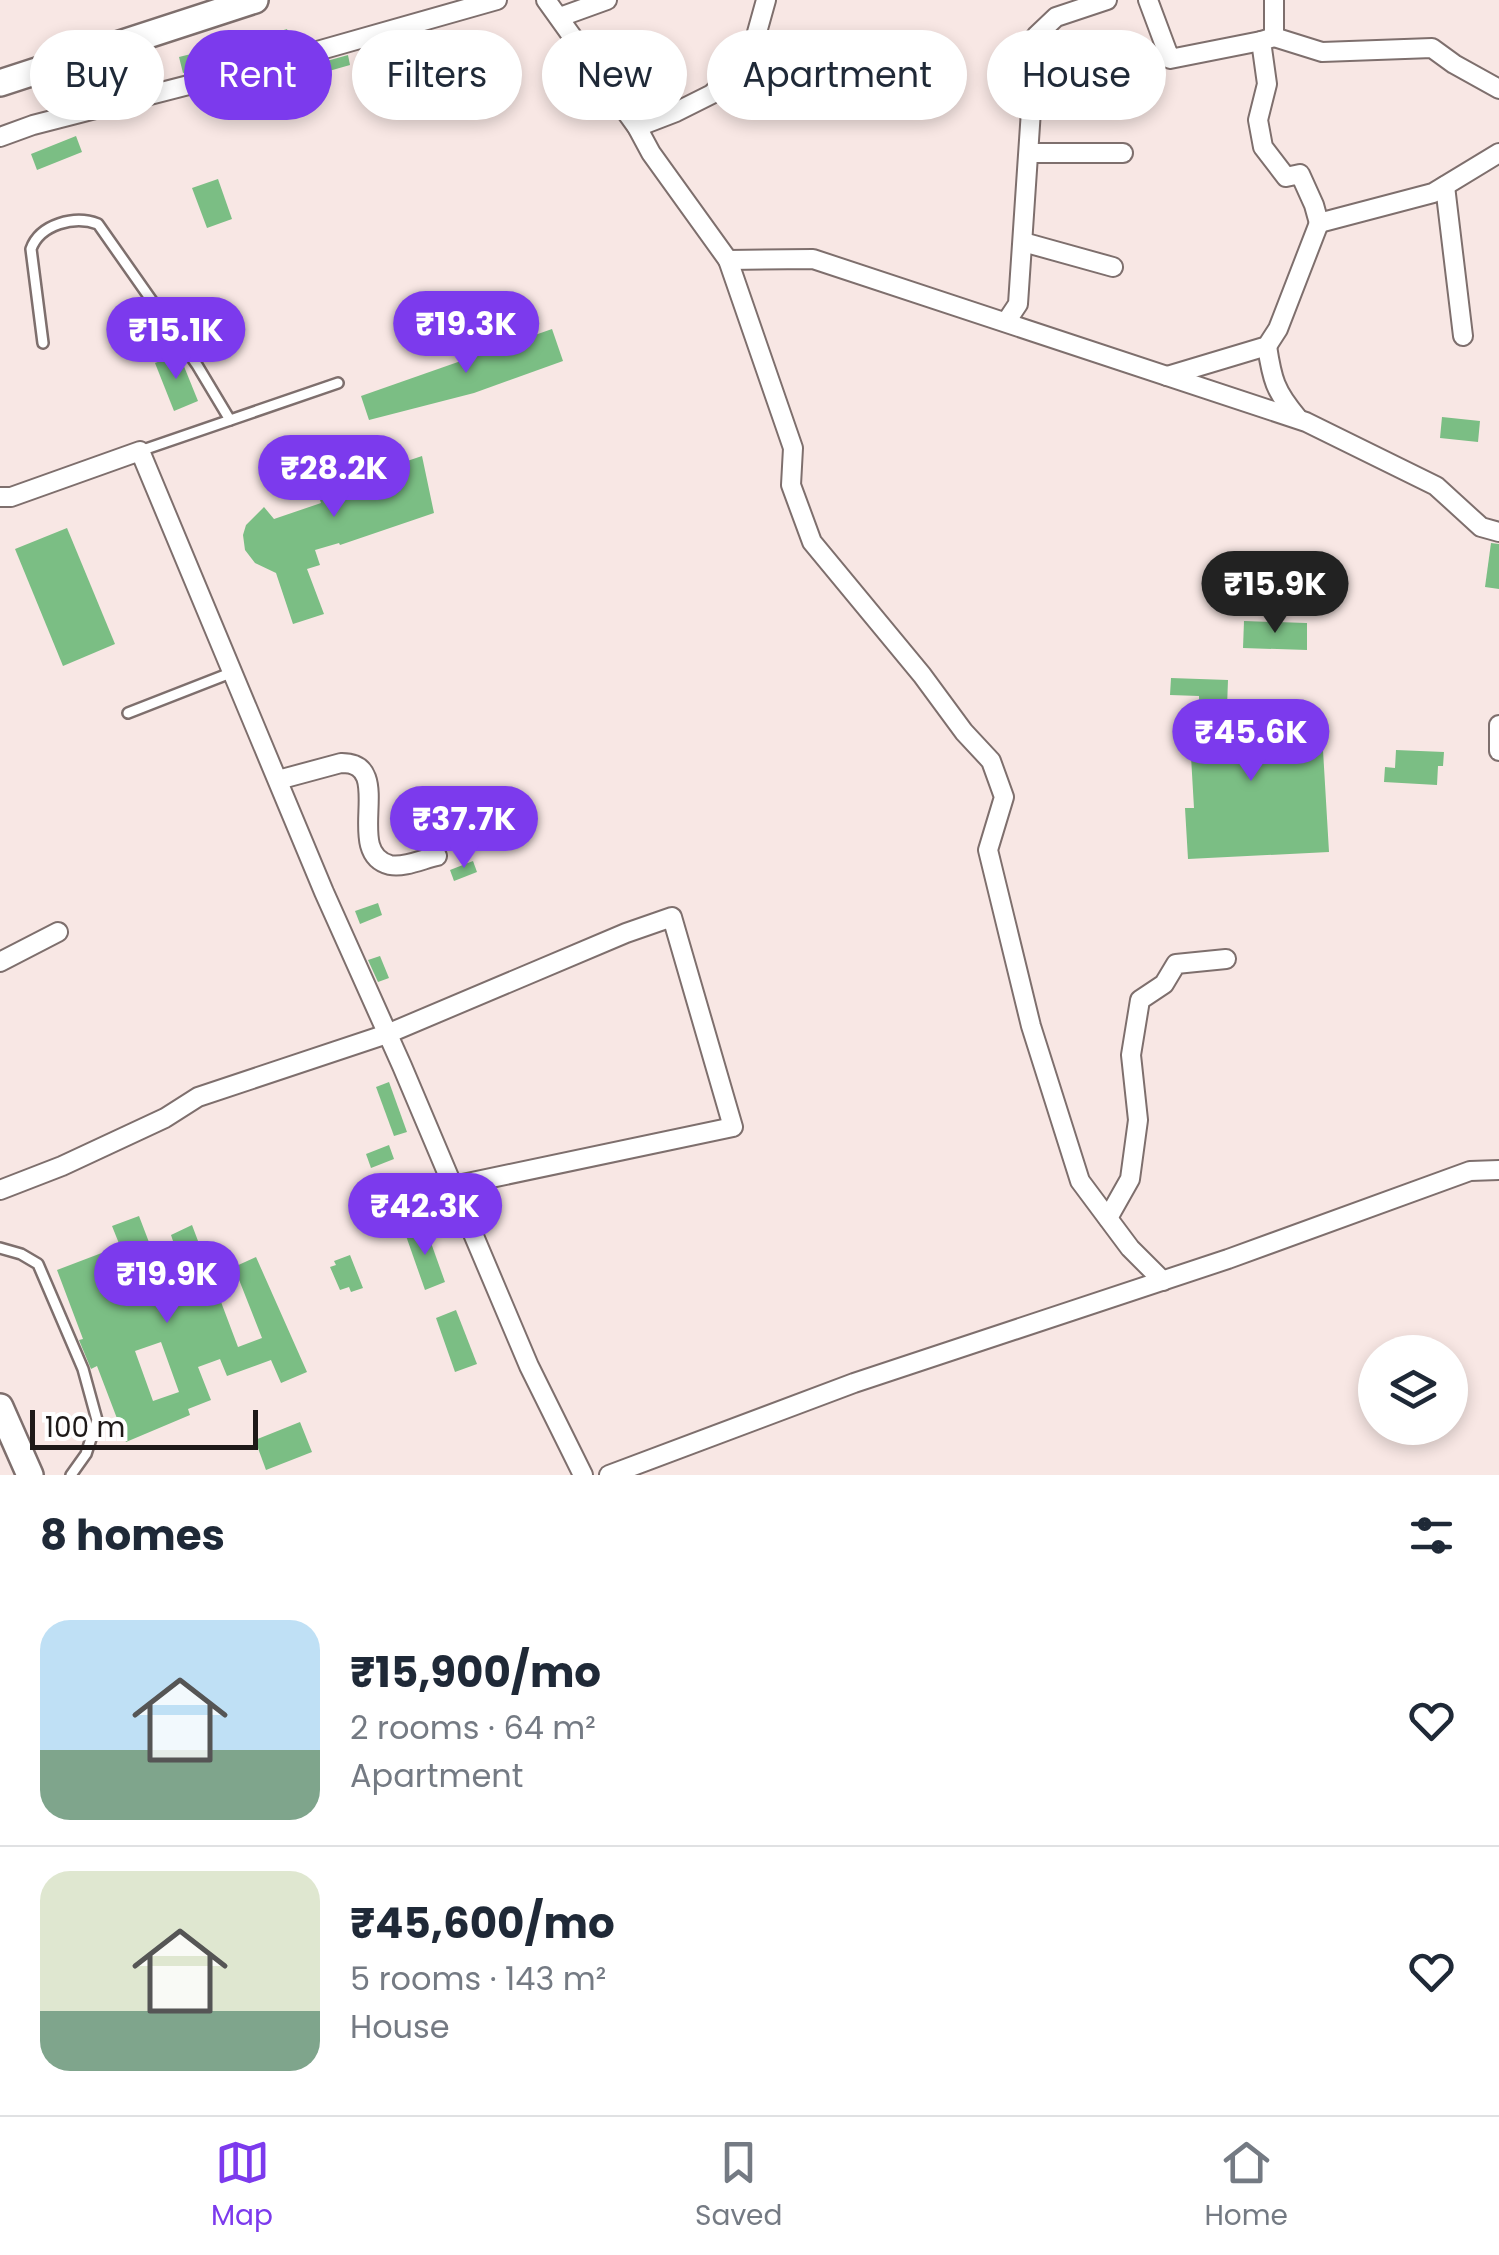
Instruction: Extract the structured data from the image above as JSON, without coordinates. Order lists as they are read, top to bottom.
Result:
{
  "scale_bar": "100 m",
  "page": {
    "chip": [
      "Buy",
      "Rent",
      "Filters",
      "New",
      "Apartment",
      "House"
    ],
    "price": [
      "₹19.3K",
      "₹15.1K",
      "₹28.2K",
      "₹15.9K",
      "₹45.6K",
      "₹37.7K",
      "₹42.3K",
      "₹19.9K"
    ],
    "scale": "100 m",
    "heading": "8 homes",
    "list": [
      {
        "name": "₹15,900/mo",
        "note": "2 rooms · 64 m² · Apartment"
      },
      {
        "name": "₹45,600/mo",
        "note": "5 rooms · 143 m² · House"
      }
    ],
    "tabs": ["Map", "Saved", "Home"]
  }
}
